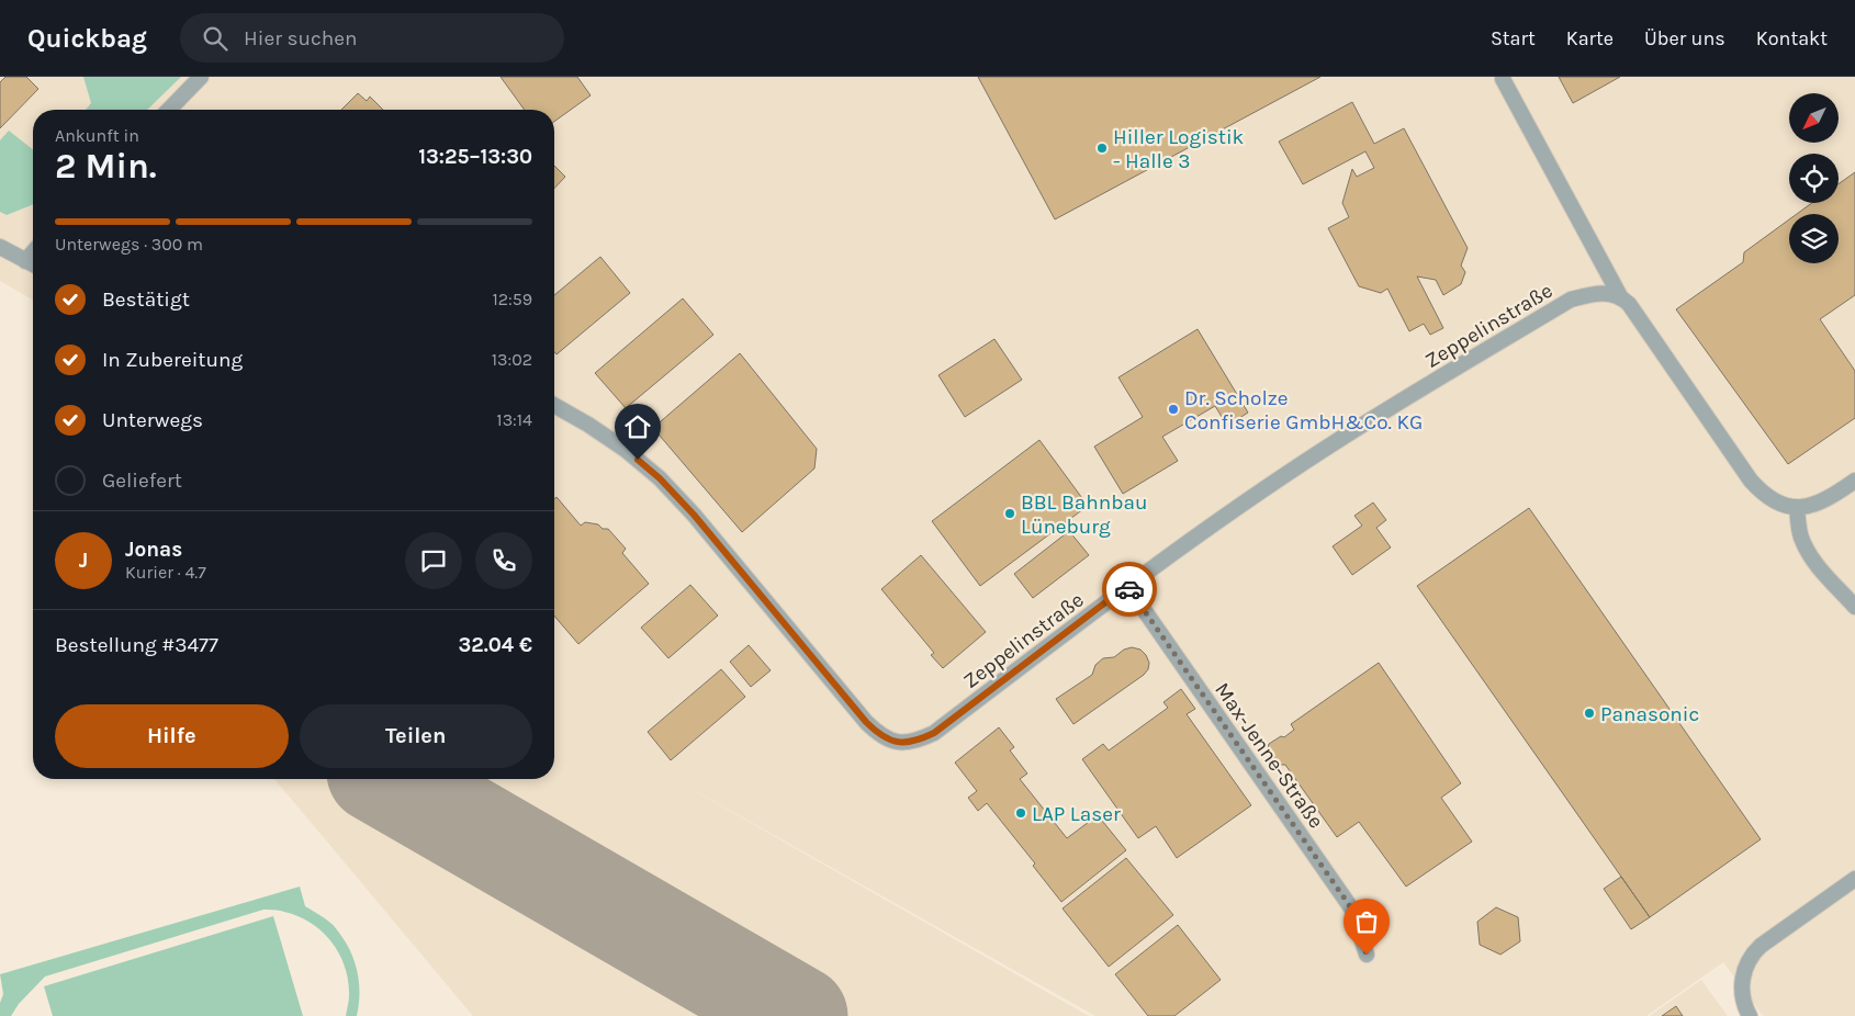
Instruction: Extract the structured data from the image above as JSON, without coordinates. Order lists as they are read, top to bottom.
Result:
{
  "streets": {
    "street": ["Zeppelinstraße", "Max-Jenne-Straße"]
  },
  "crossings": [
    ["Zeppelinstraße", "Max-Jenne-Straße"]
  ],
  "places": [
    "Hiller Logistik - Halle 3",
    "Dr. Scholze Confiserie GmbH&Co. KG",
    "BBL Bahnbau Lüneburg",
    "Panasonic",
    "LAP Laser"
  ],
  "north": "bottom left",
  "page": {
    "header": "Quickbag",
    "search": "Hier suchen",
    "nav": [
      "Start",
      "Karte",
      "Über uns",
      "Kontakt"
    ],
    "heading": ["2 Min.", "Ankunft in", "13:25–13:30"],
    "panel": [
      "Jonas",
      "Kurier · 4.7",
      "Bestellung #3477",
      "32.04 €"
    ],
    "bar": "Unterwegs · 300 m",
    "list": [
      ["Bestätigt", "12:59"],
      ["In Zubereitung", "13:02"],
      ["Unterwegs", "13:14"],
      "Geliefert"
    ],
    "round": "J",
    "buttons": ["Hilfe", "Teilen"]
  }
}
